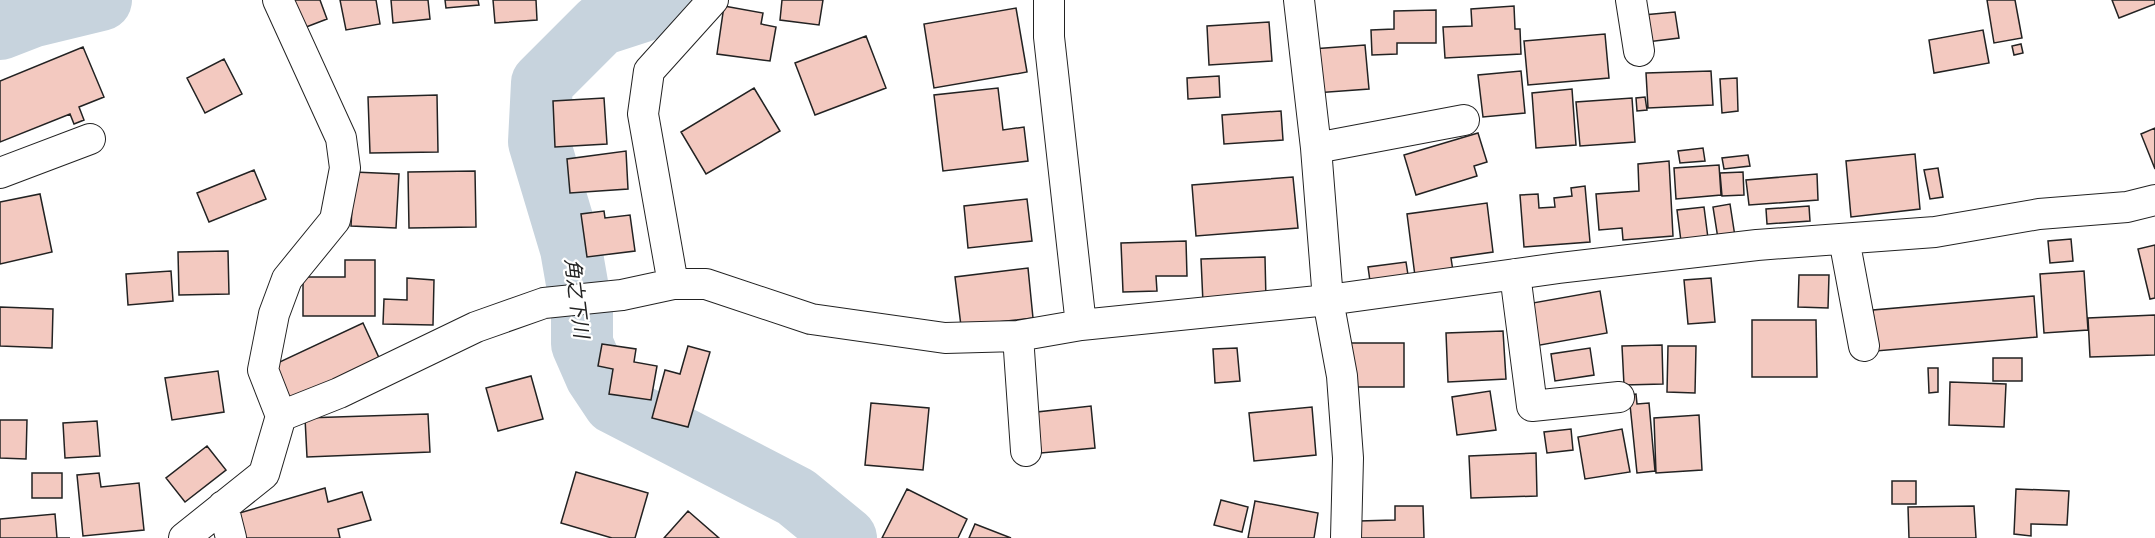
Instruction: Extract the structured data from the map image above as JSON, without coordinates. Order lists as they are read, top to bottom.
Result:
{
  "water": ["角之下川"]
}
